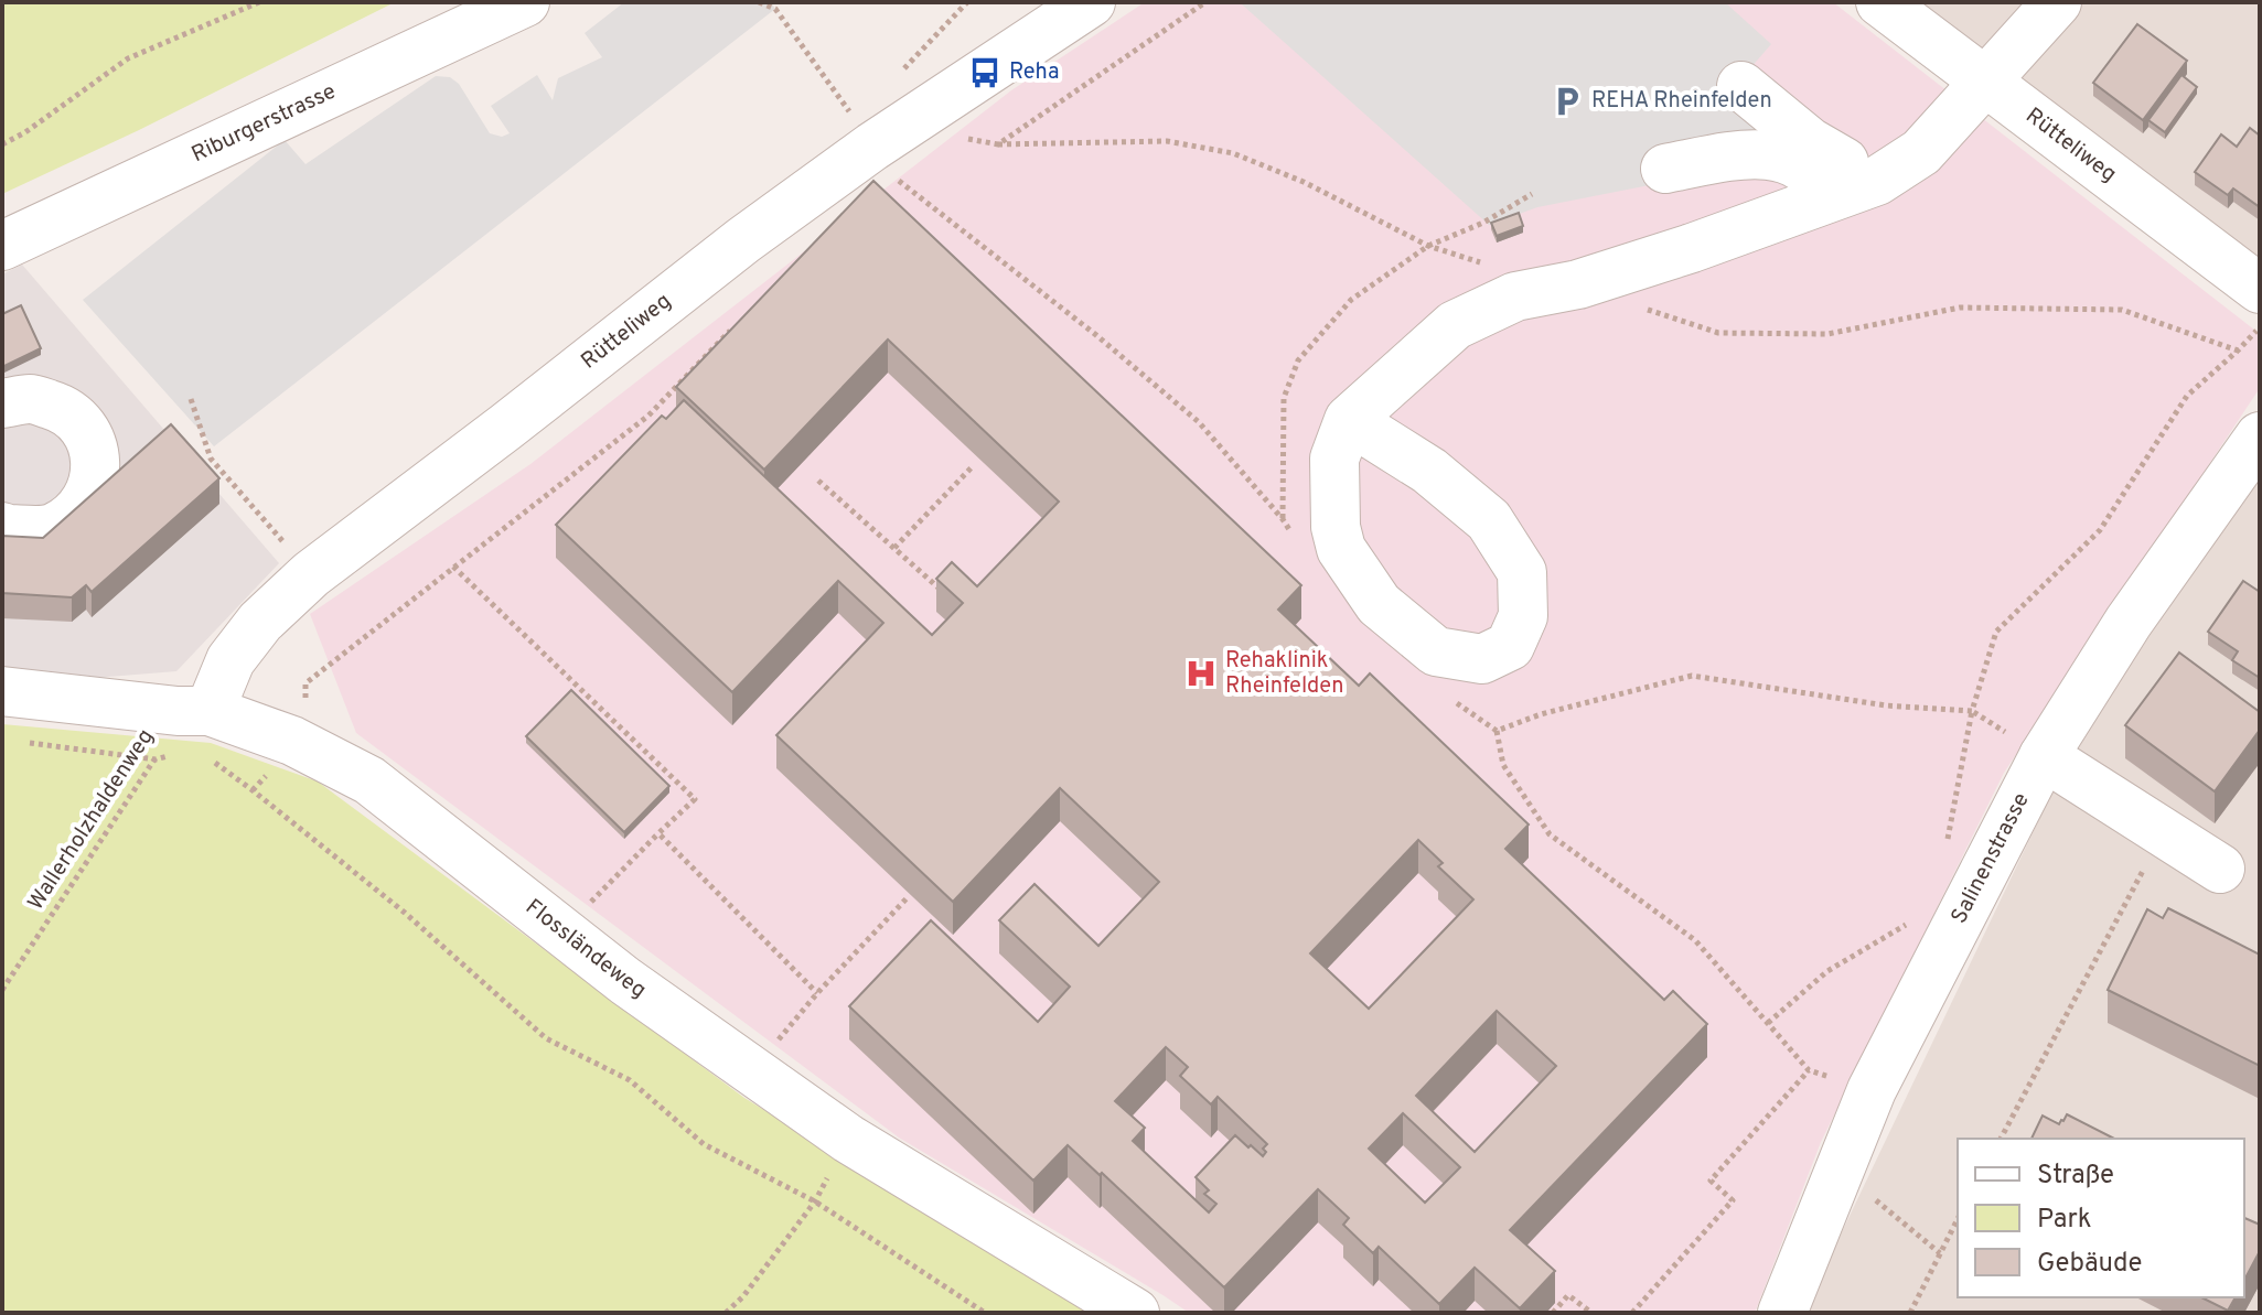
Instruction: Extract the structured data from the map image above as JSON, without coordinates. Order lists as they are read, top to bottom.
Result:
{
  "streets": {
    "street": [
      "Riburgerstrasse",
      "Rütteliweg",
      "Salinenstrasse",
      "Flossländeweg"
    ],
    "path": ["Wallerholzhaldenweg"]
  },
  "crossings": [
    ["Rütteliweg", "Wallerholzhaldenweg"],
    ["Rütteliweg", "Flossländeweg"],
    ["Wallerholzhaldenweg", "Flossländeweg"]
  ],
  "places": {
    "bus stop": ["Reha"],
    "parking": ["REHA Rheinfelden"],
    "hospital": ["Rehaklinik Rheinfelden"]
  },
  "legend": ["Straße", "Park", "Gebäude"]
}
